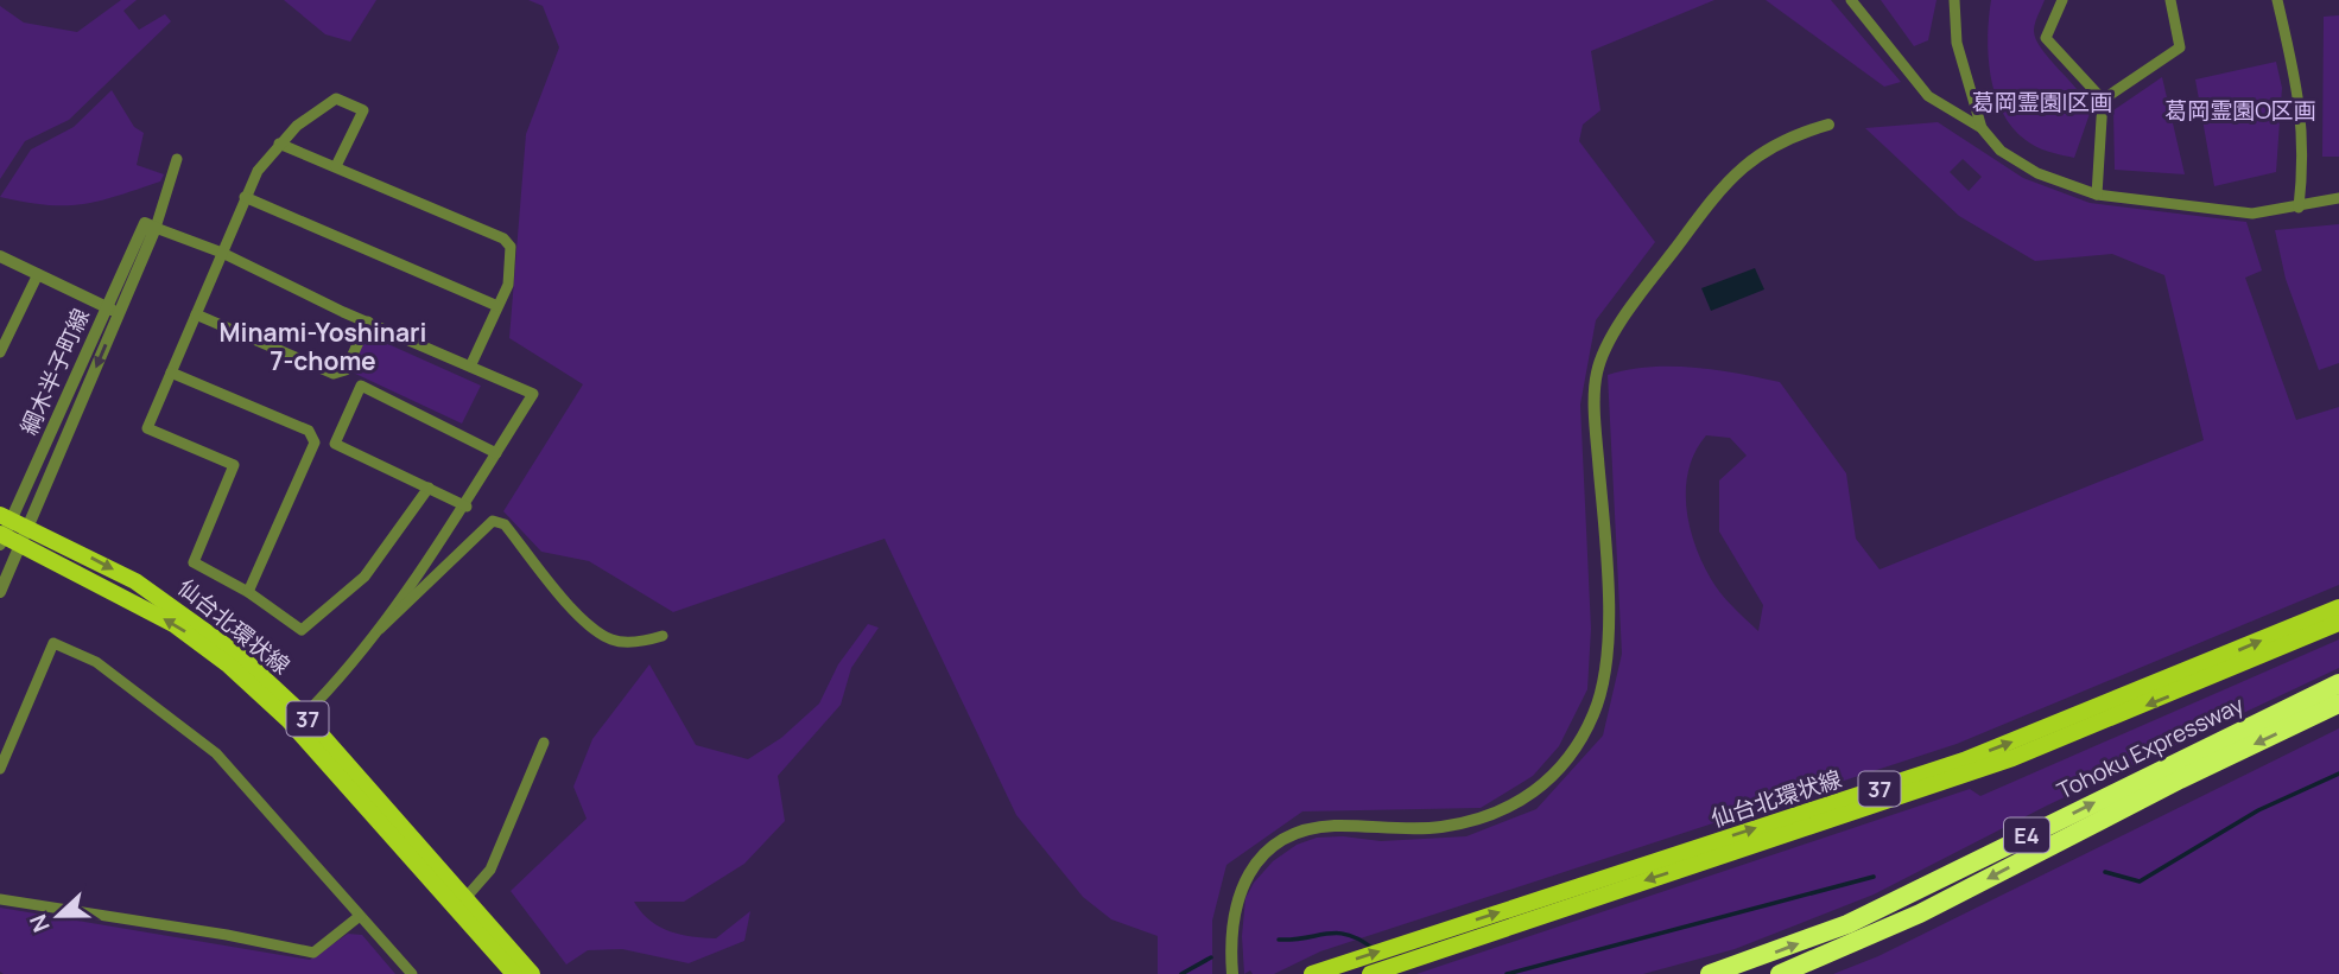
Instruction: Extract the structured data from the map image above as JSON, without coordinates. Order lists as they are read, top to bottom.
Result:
{
  "streets": {
    "highway": ["Tohoku Expressway", "E4"],
    "main road": ["仙台北環状線", "37"],
    "street": ["綱木半子町線"]
  },
  "crossings": [
    ["綱木半子町線", "仙台北環状線"]
  ],
  "districts": ["Minami-Yoshinari 7-chome"],
  "parks": ["葛岡霊園I区画", "葛岡霊園O区画"],
  "north": "left"
}
